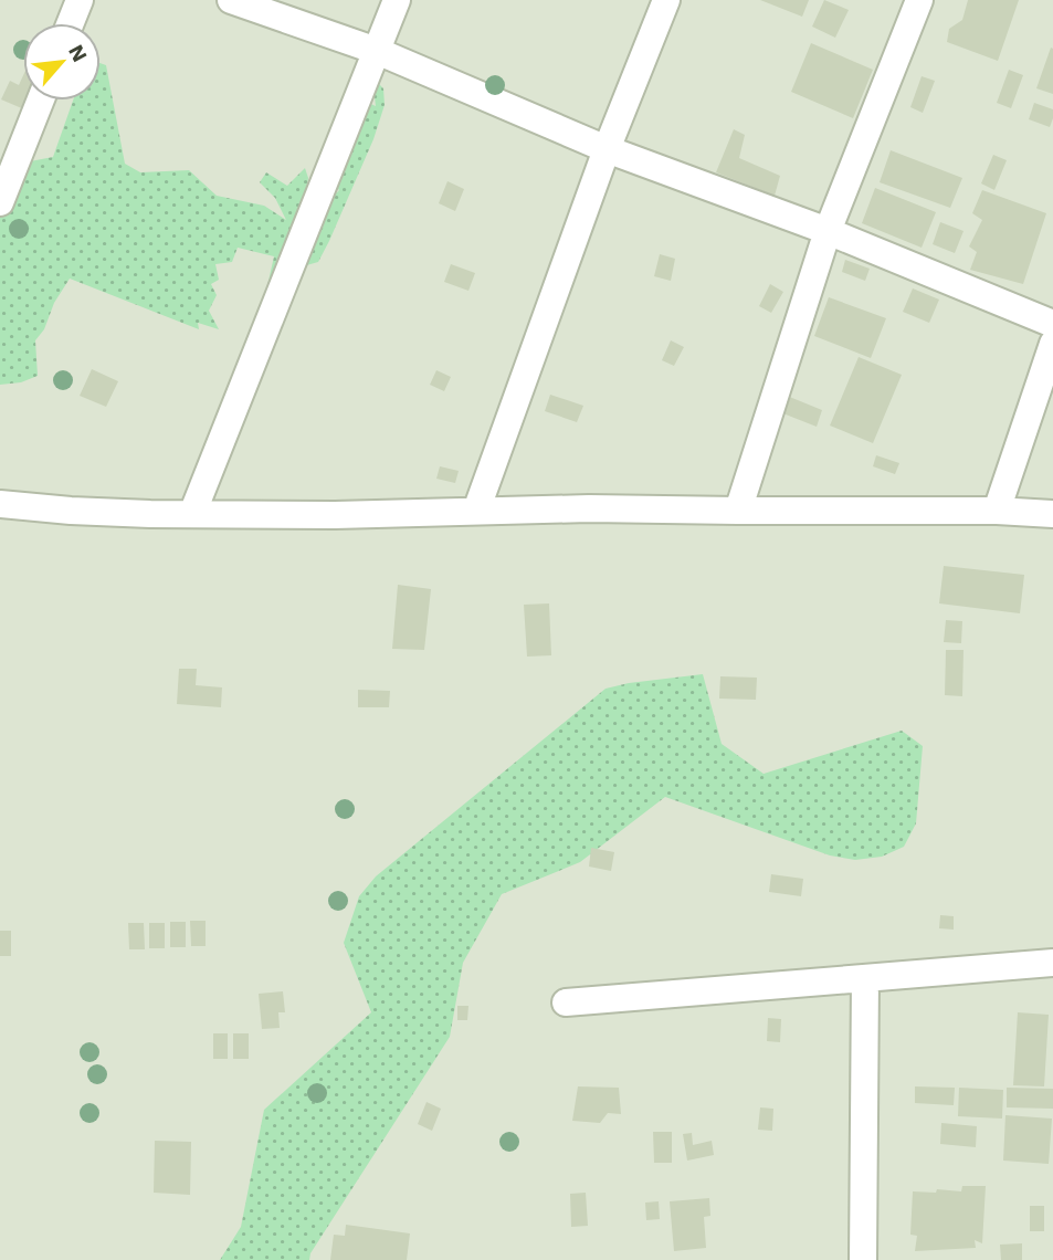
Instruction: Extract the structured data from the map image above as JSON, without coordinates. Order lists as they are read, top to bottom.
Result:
{
  "north": "top right"
}
